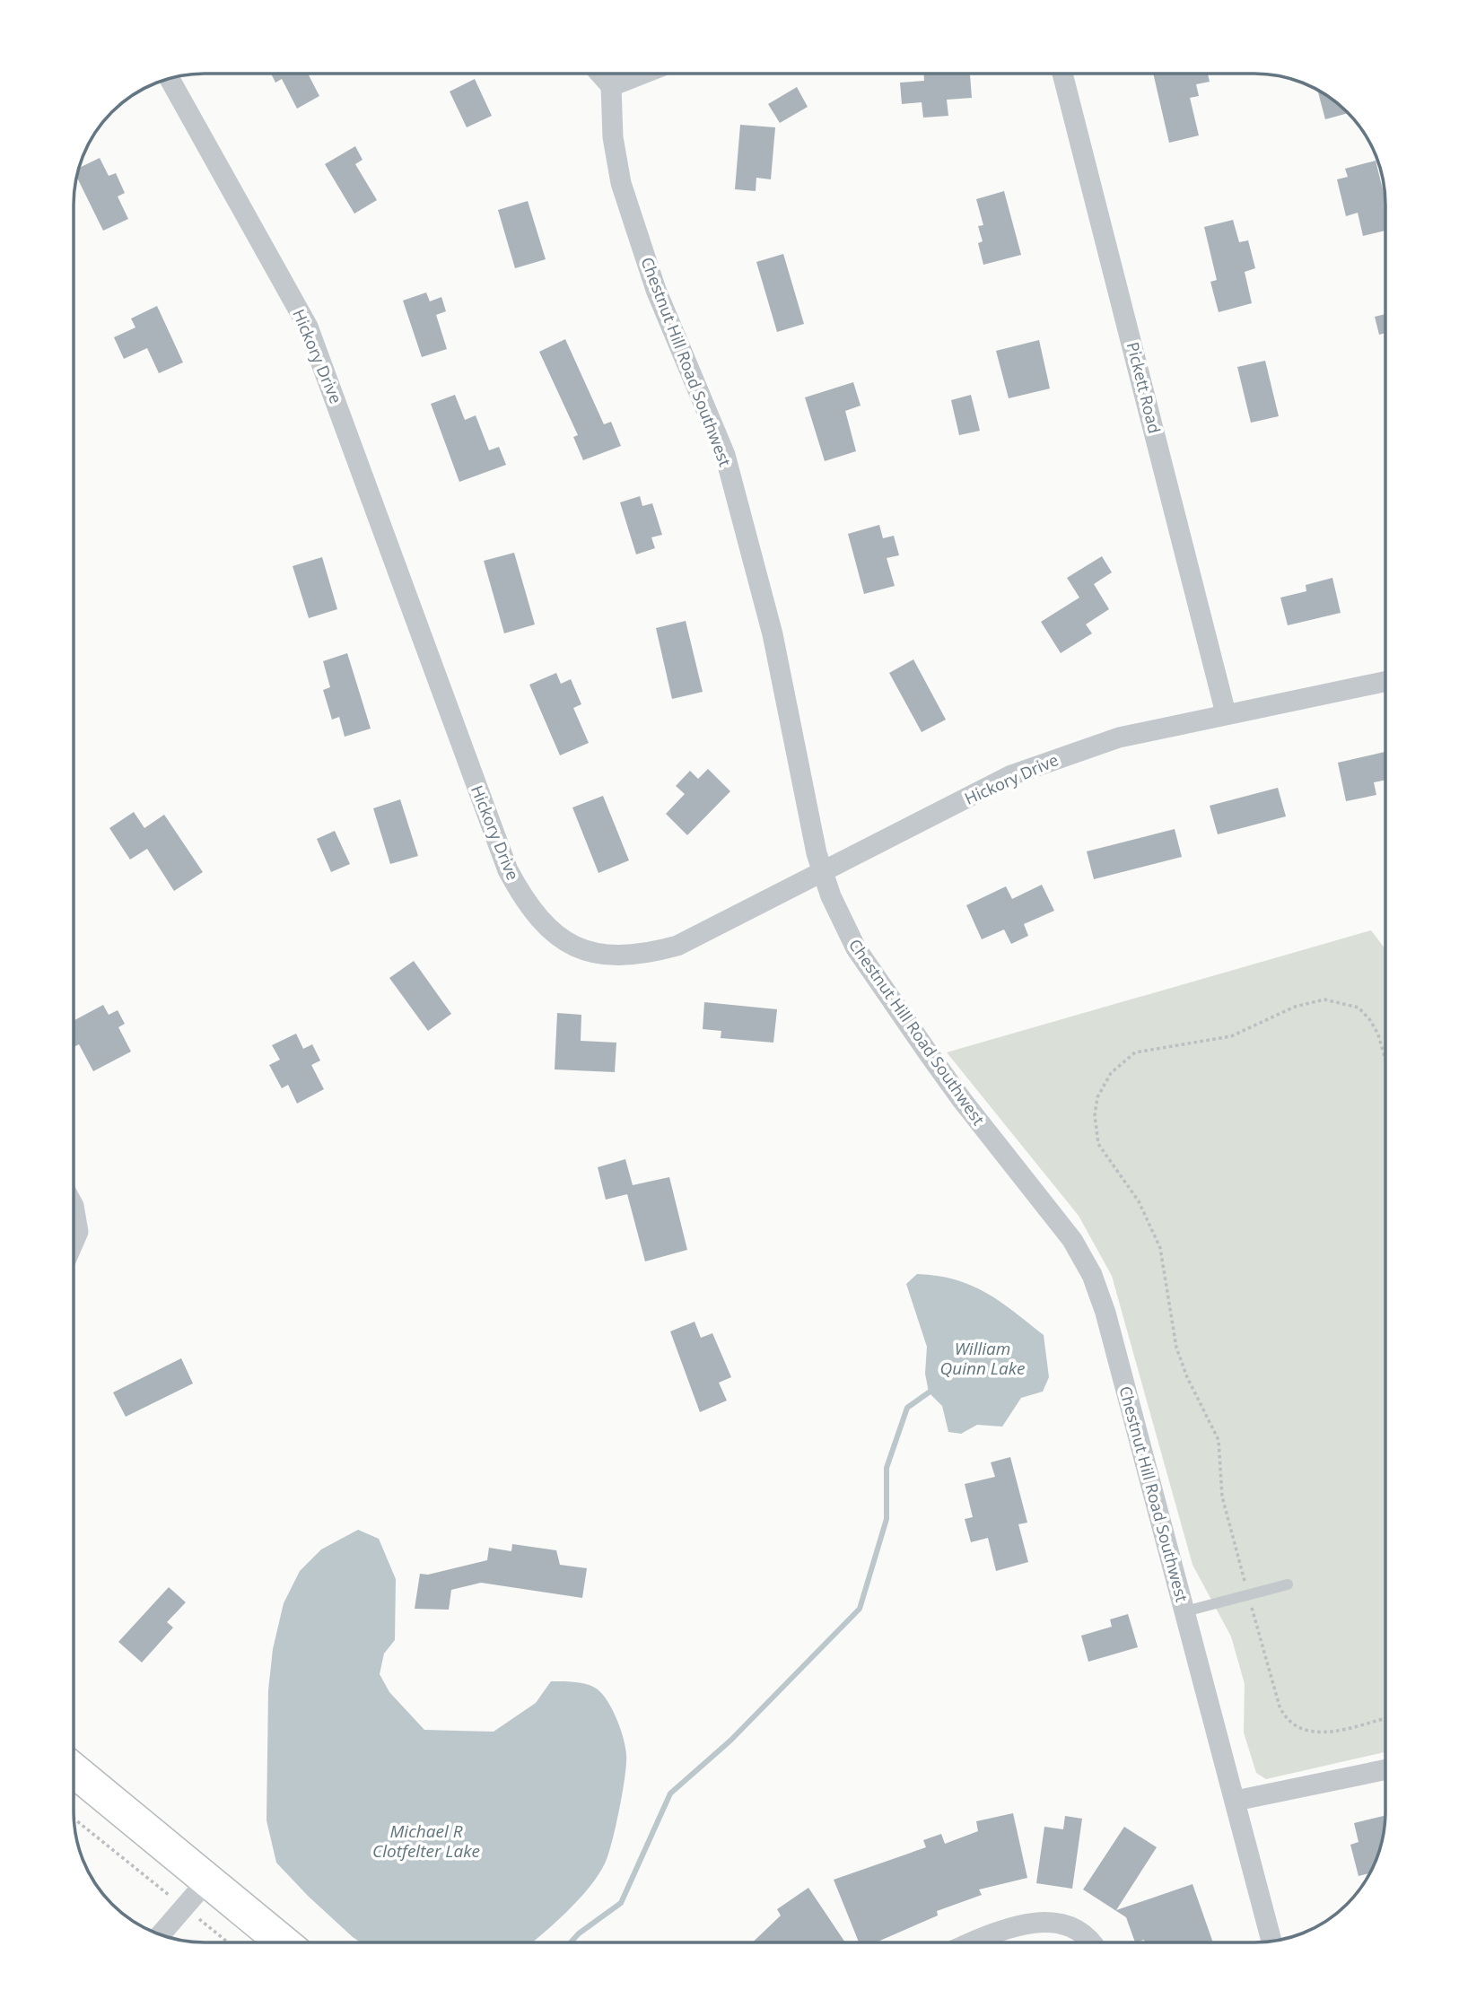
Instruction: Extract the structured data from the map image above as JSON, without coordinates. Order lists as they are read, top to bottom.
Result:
{
  "streets": {
    "street": ["Hickory Drive", "Chestnut Hill Road Southwest", "Pickett Road"]
  },
  "crossings": [
    ["Hickory Drive", "Chestnut Hill Road Southwest"],
    ["Hickory Drive", "Pickett Road"]
  ],
  "water": ["William Quinn Lake", "Michael R Clotfelter Lake"]
}
